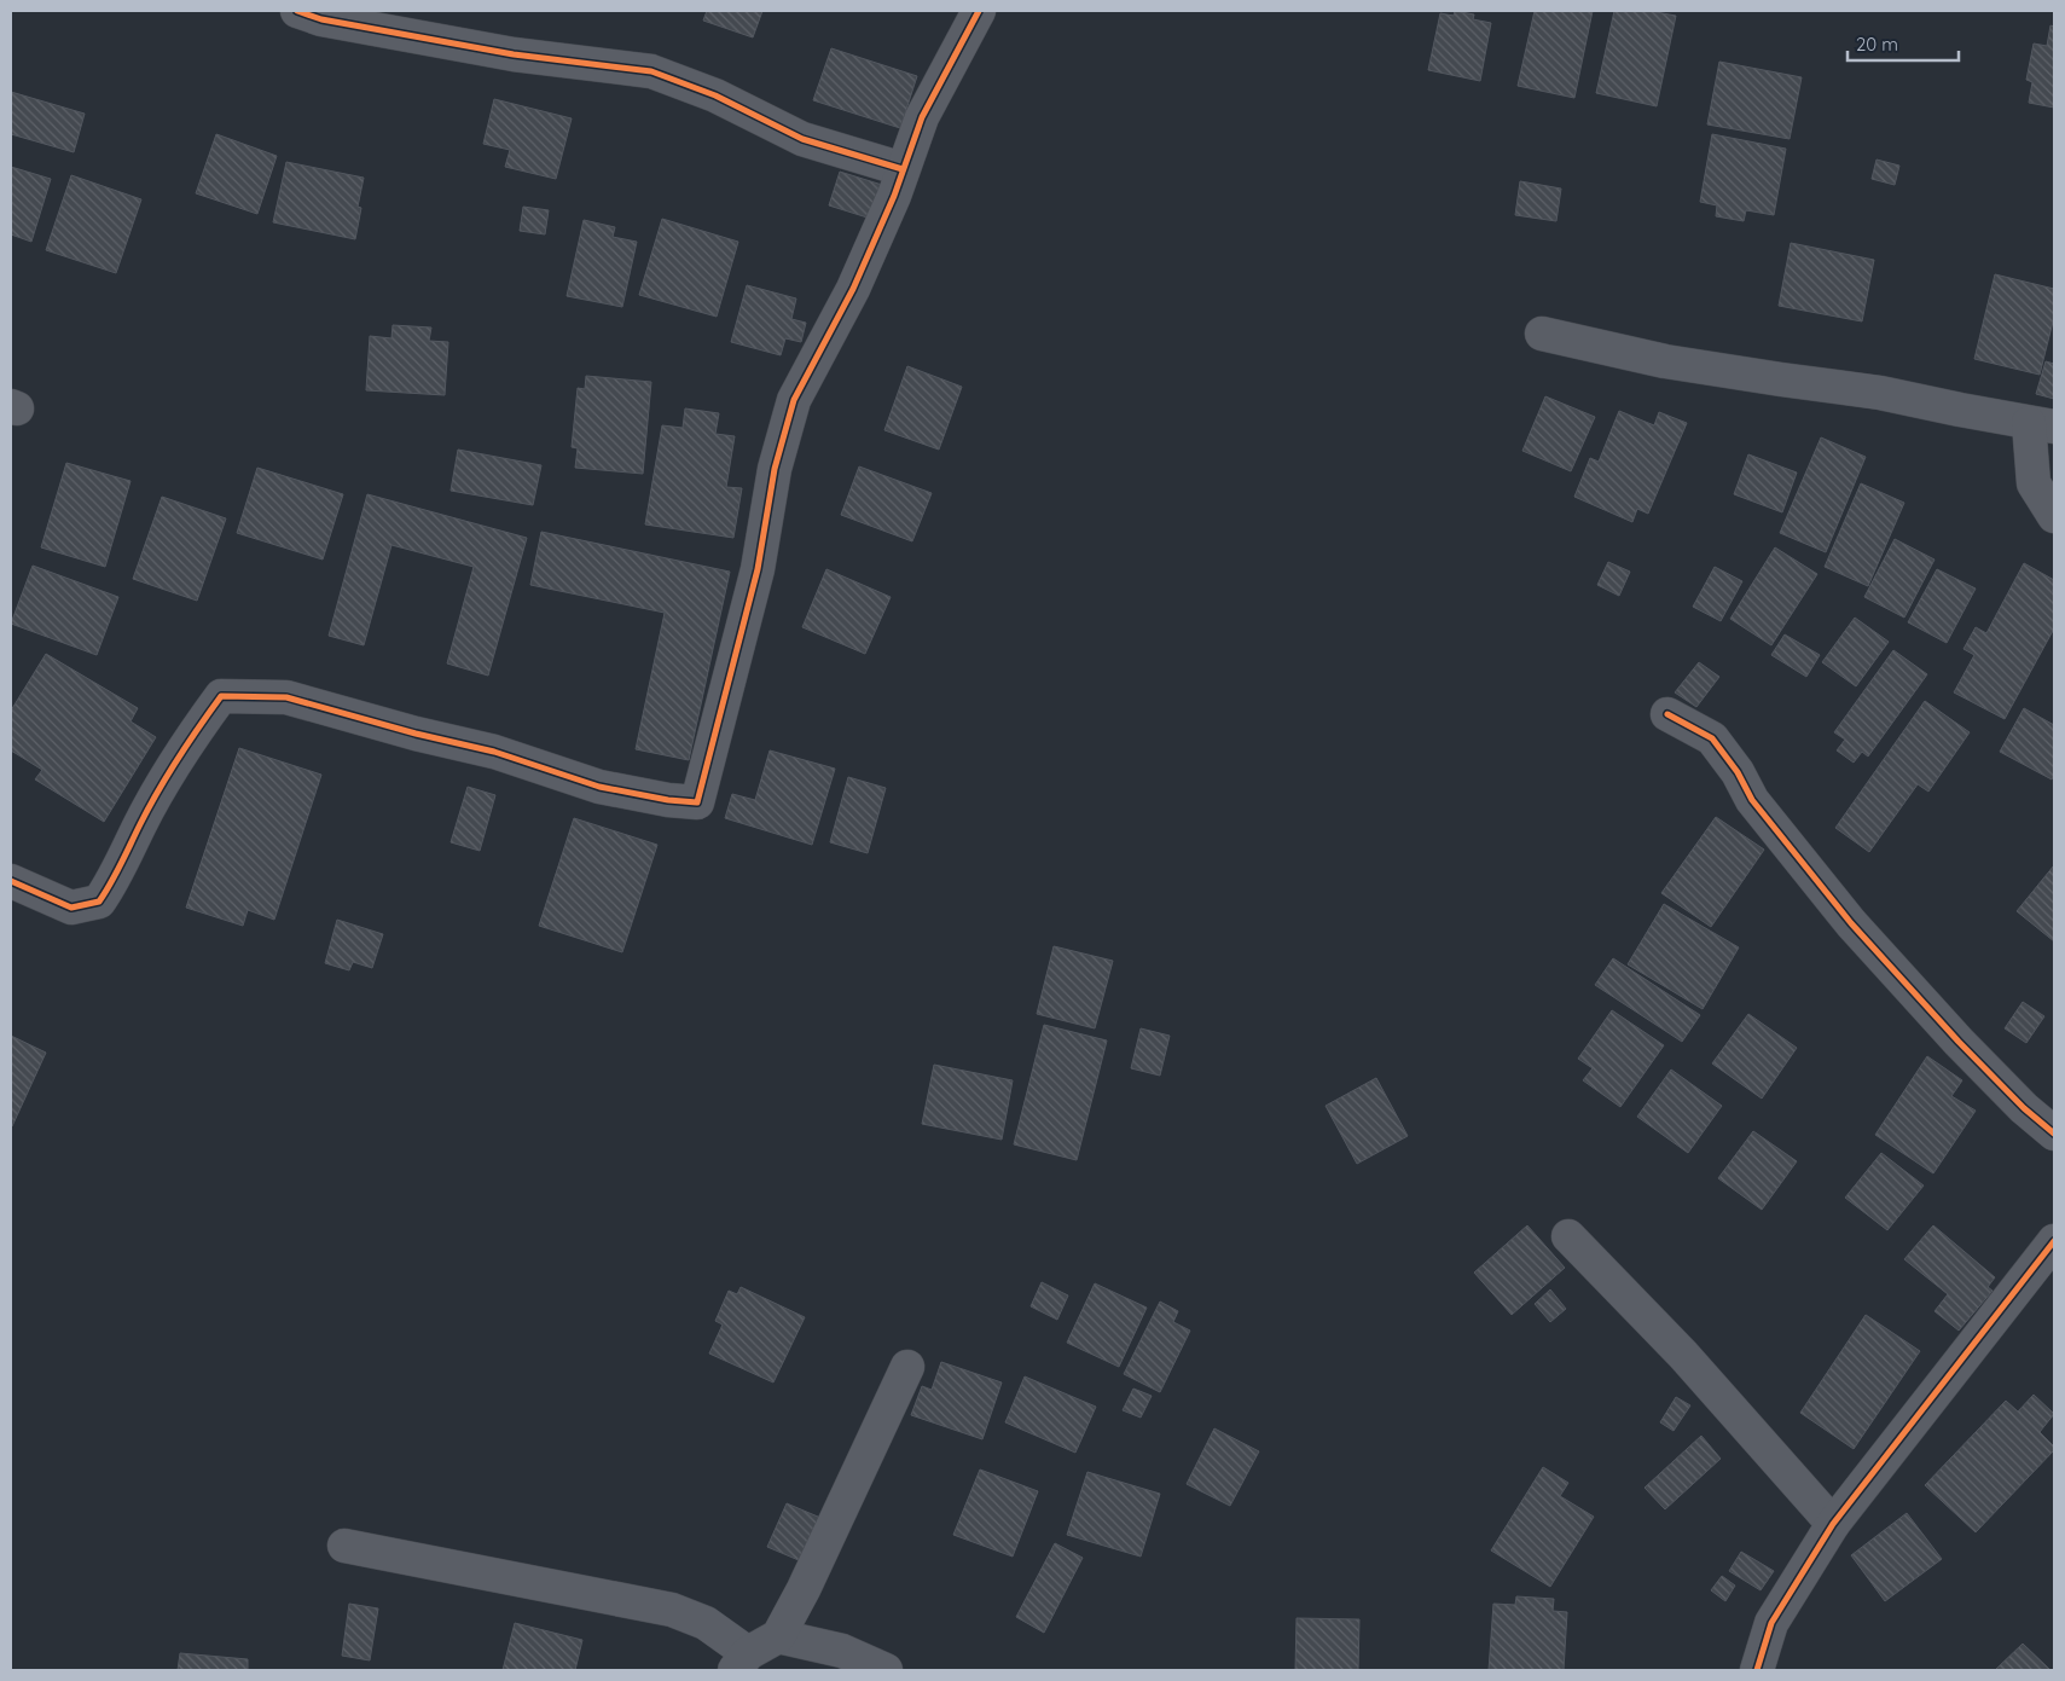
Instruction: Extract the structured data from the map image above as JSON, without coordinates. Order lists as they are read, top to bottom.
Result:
{
  "scale_bar": "20 m"
}
